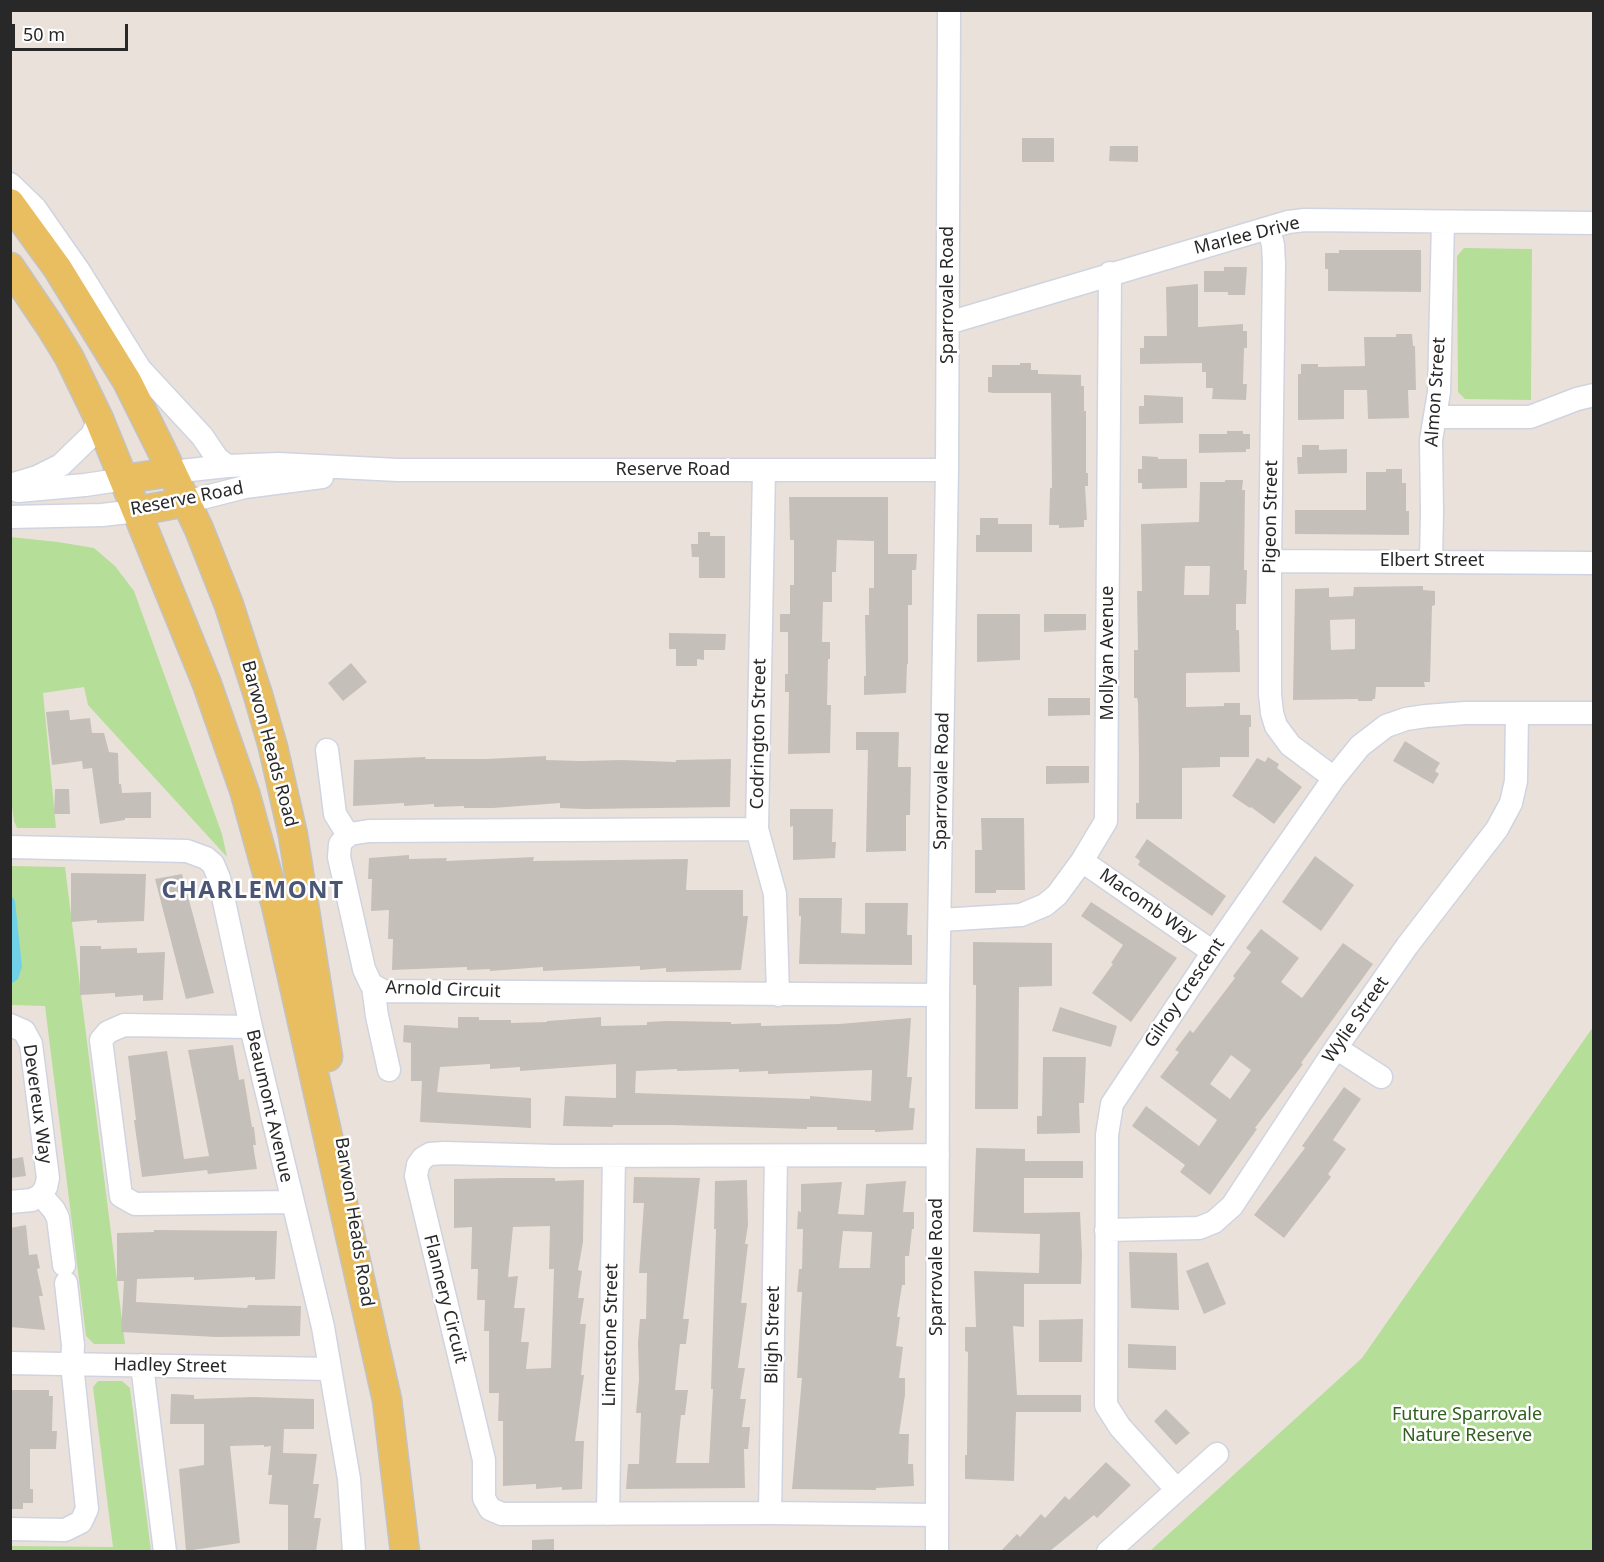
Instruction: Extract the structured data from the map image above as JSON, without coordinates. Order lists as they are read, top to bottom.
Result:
{
  "streets": {
    "main road": ["Reserve Road", "Barwon Heads Road"],
    "street": [
      "Marlee Drive",
      "Sparrovale Road",
      "Almon Street",
      "Pigeon Street",
      "Elbert Street",
      "Mollyan Avenue",
      "Codrington Street",
      "Macomb Way",
      "Arnold Circuit",
      "Gilroy Crescent",
      "Wylie Street",
      "Devereux Way",
      "Beaumont Avenue",
      "Flannery Circuit",
      "Limestone Street",
      "Bligh Street",
      "Hadley Street"
    ]
  },
  "crossings": [
    ["Marlee Drive", "Sparrovale Road"],
    ["Marlee Drive", "Almon Street"],
    ["Marlee Drive", "Pigeon Street"],
    ["Marlee Drive", "Mollyan Avenue"],
    ["Sparrovale Road", "Reserve Road"],
    ["Sparrovale Road", "Mollyan Avenue"],
    ["Sparrovale Road", "Arnold Circuit"],
    ["Sparrovale Road", "Flannery Circuit"],
    ["Almon Street", "Elbert Street"],
    ["Reserve Road", "Codrington Street"],
    ["Reserve Road", "Barwon Heads Road"],
    ["Pigeon Street", "Elbert Street"],
    ["Pigeon Street", "Gilroy Crescent"],
    ["Mollyan Avenue", "Macomb Way"],
    ["Codrington Street", "Arnold Circuit"],
    ["Macomb Way", "Gilroy Crescent"],
    ["Gilroy Crescent", "Wylie Street"],
    ["Beaumont Avenue", "Hadley Street"],
    ["Flannery Circuit", "Limestone Street"],
    ["Flannery Circuit", "Bligh Street"]
  ],
  "districts": ["CHARLEMONT"],
  "parks": ["Future Sparrovale Nature Reserve"],
  "scale_bar": "50 m"
}
